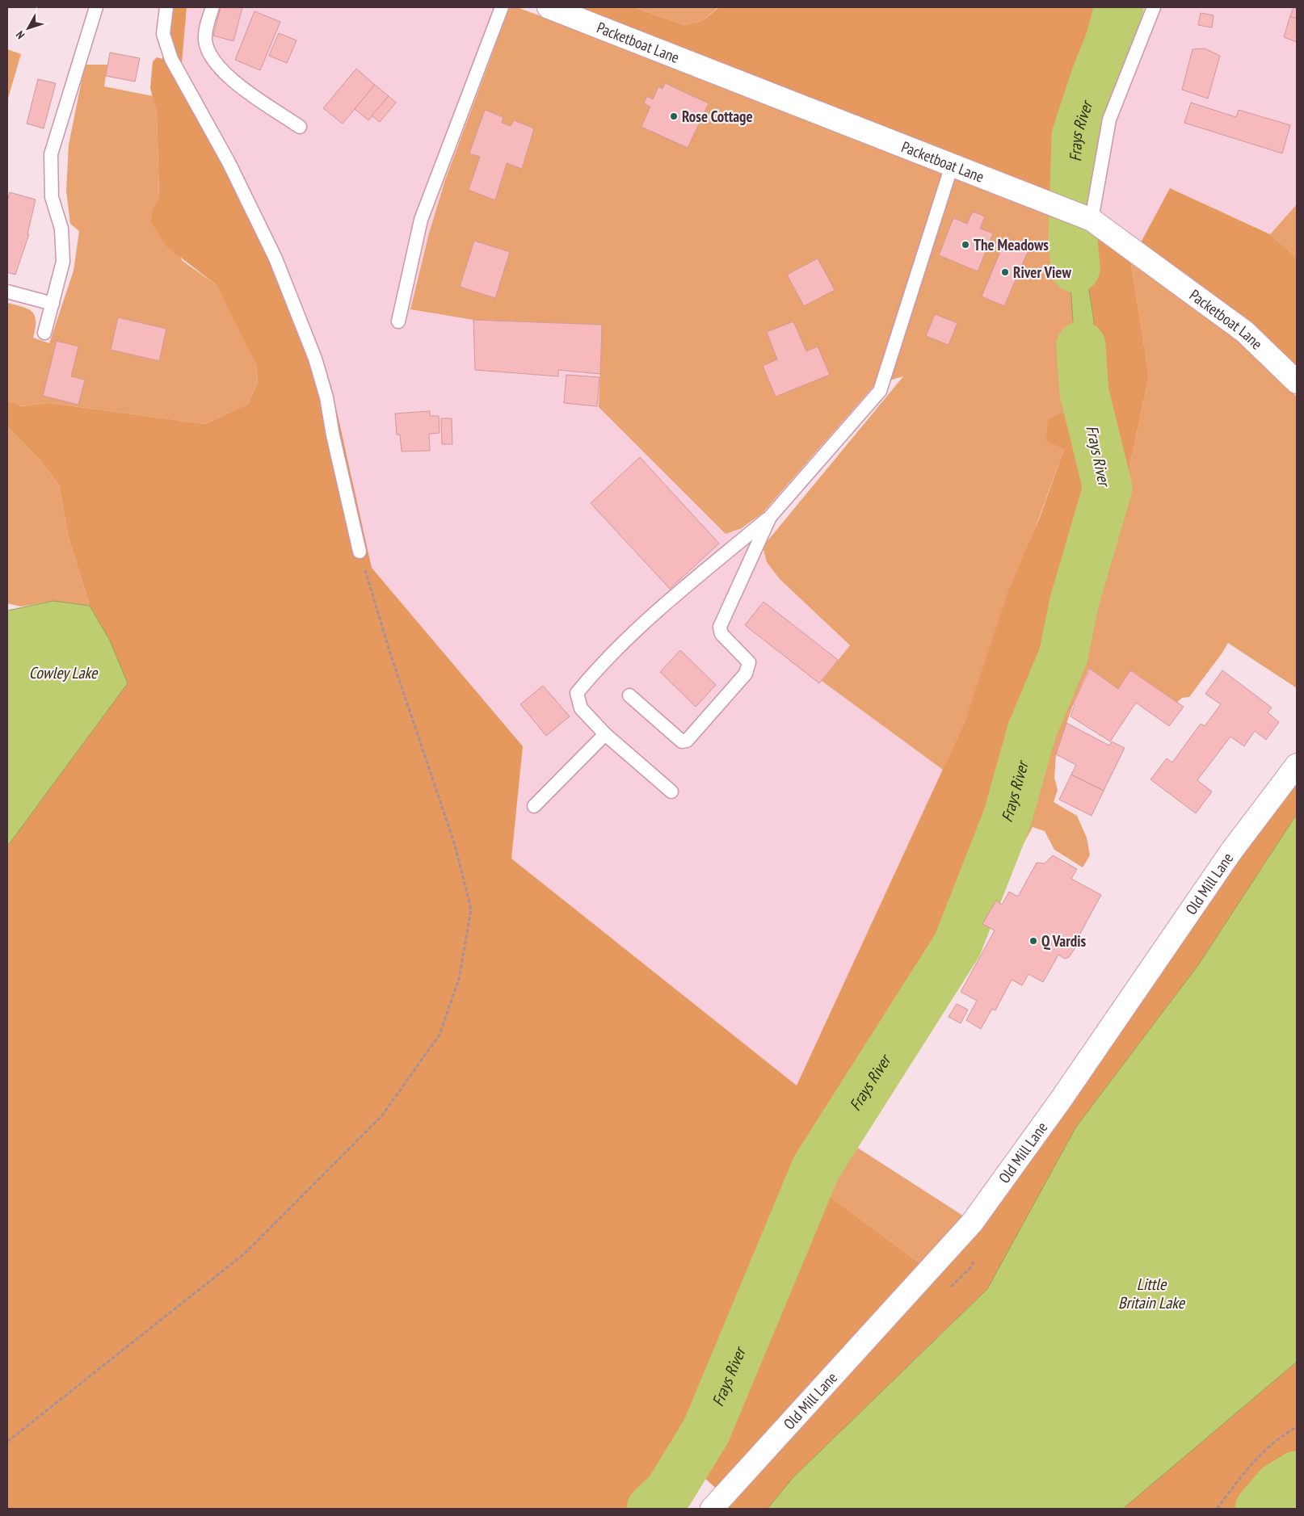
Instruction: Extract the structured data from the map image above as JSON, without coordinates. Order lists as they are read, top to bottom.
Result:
{
  "streets": {
    "street": ["Packetboat Lane", "Old Mill Lane"]
  },
  "water": ["Frays River", "Cowley Lake", "Little Britain Lake"],
  "places": [
    "Rose Cottage",
    "The Meadows",
    "River View",
    "Q Vardis"
  ],
  "north": "bottom left"
}
